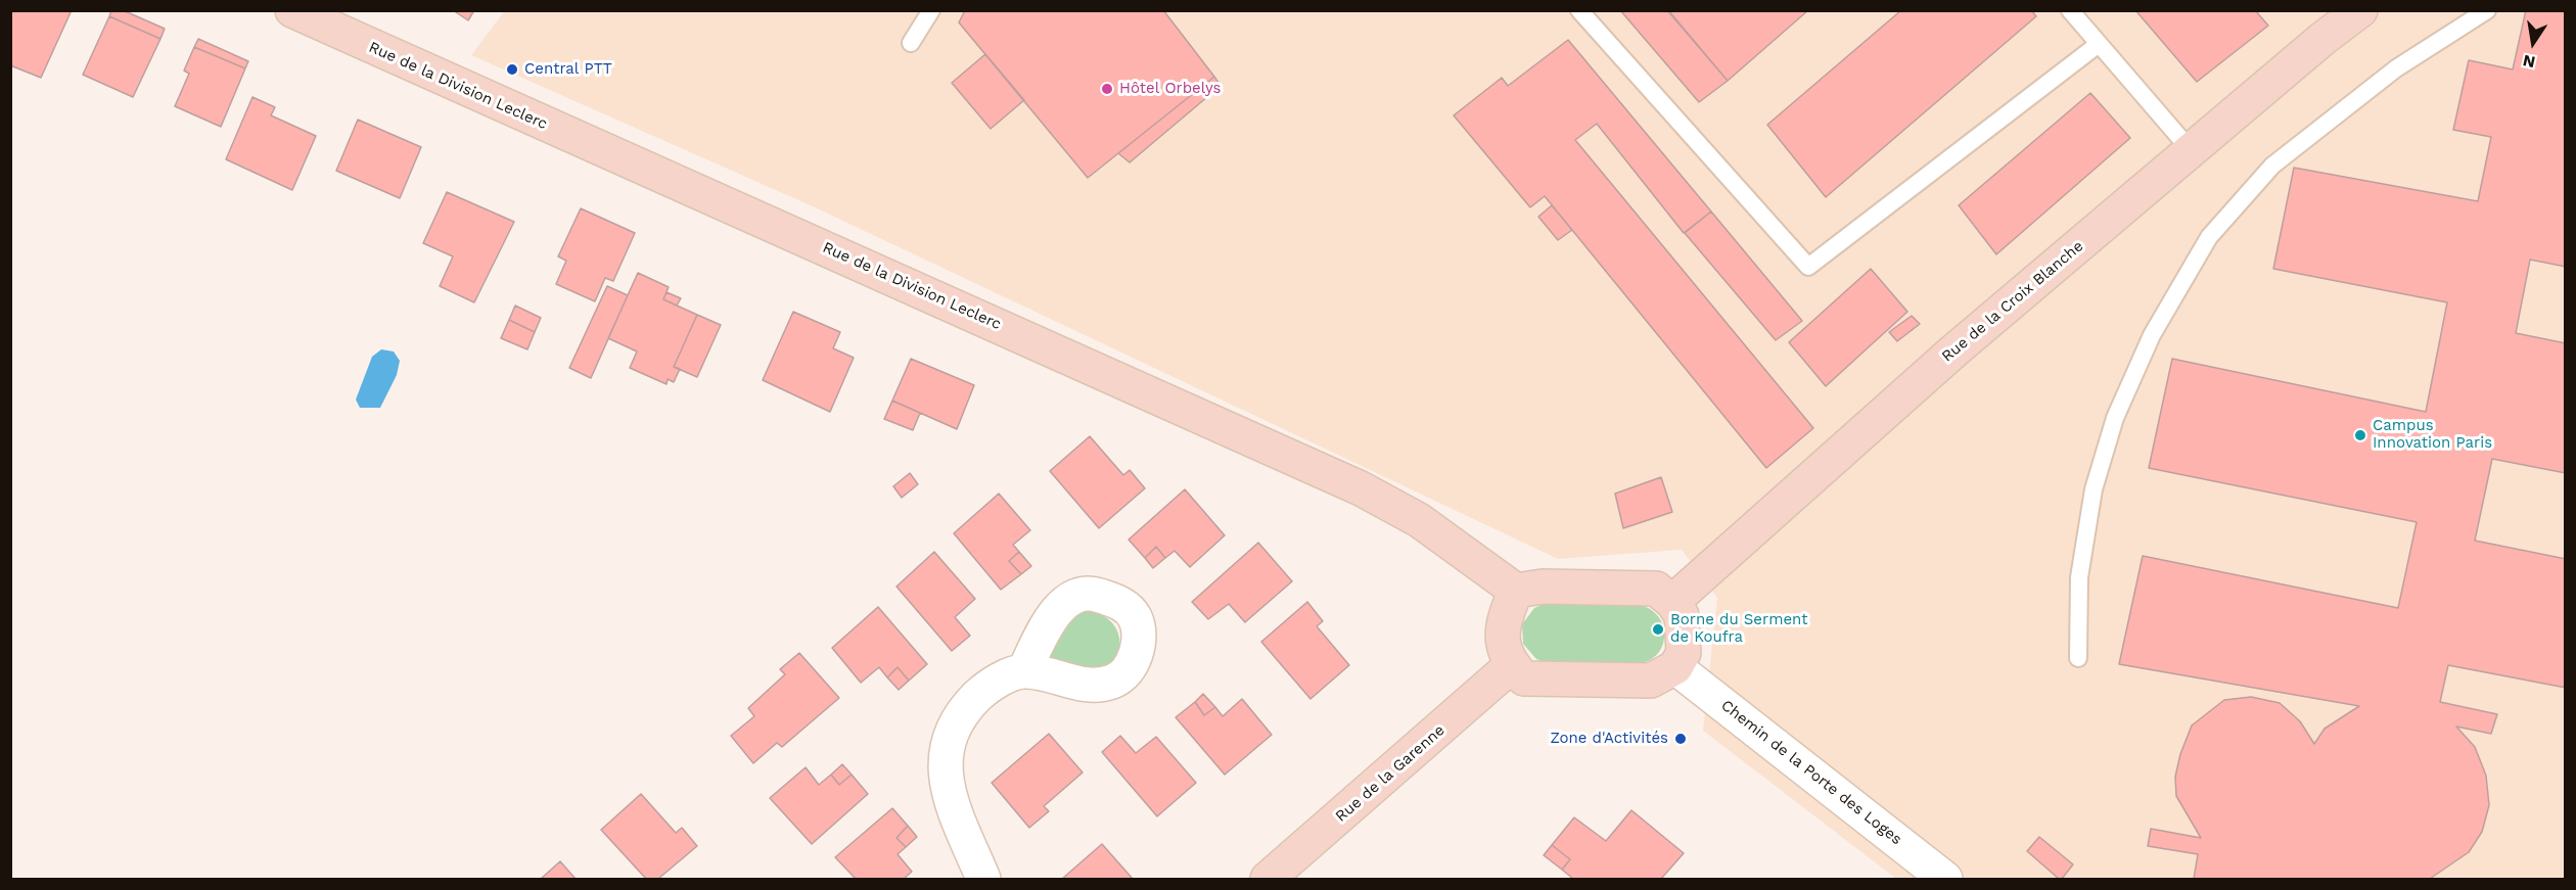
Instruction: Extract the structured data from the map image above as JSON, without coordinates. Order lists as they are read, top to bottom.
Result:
{
  "streets": {
    "street": [
      "Rue de la Division Leclerc",
      "Rue de la Croix Blanche",
      "Chemin de la Porte des Loges",
      "Rue de la Garenne"
    ]
  },
  "places": [
    "Central PTT",
    "Hôtel Orbelys",
    "Campus Innovation Paris",
    "Borne du Serment de Koufra",
    "Zone d'Activités"
  ],
  "north": "bottom"
}
